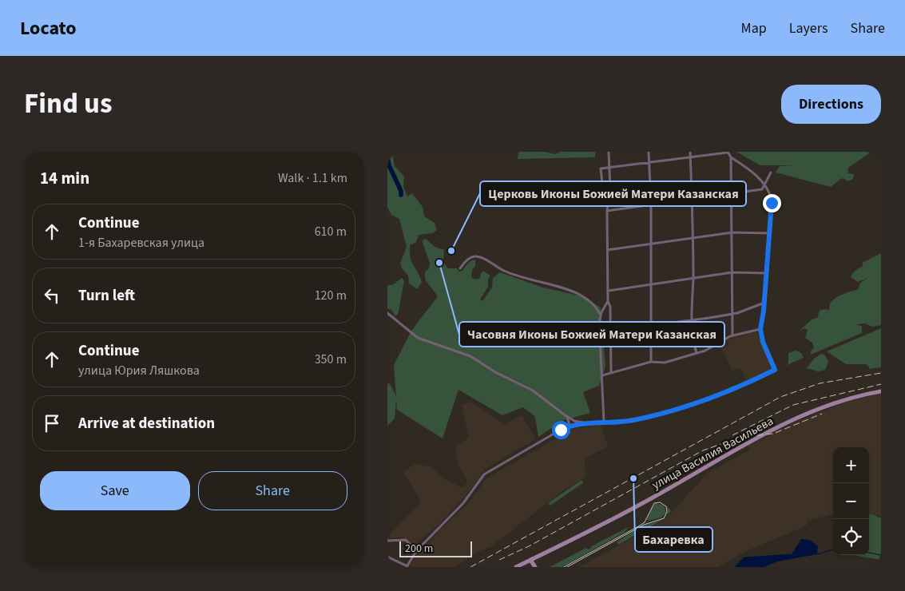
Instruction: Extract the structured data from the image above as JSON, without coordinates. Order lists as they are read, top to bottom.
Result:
{
  "streets": {
    "main road": ["улица Василия Васильева"]
  },
  "places": ["Церковь Иконы Божией Матери Казанская", "Часовня Иконы Божией Матери Казанская", "Бахаревка"],
  "scale_bar": "200 m",
  "page": {
    "header": "Locato",
    "nav": ["Map", "Layers", "Share"],
    "title": "Find us",
    "buttons": [
      "Directions",
      ["Save", "Share"]
    ],
    "heading": ["14 min", "Walk · 1.1 km"],
    "list": [
      ["Continue", "1-я Бахаревская улица", "610 m"],
      ["Turn left", "120 m"],
      ["Continue", "улица Юрия Ляшкова", "350 m"],
      "Arrive at destination"
    ],
    "map_buttons": ["+", "−"],
    "scale": "200 m"
  }
}
